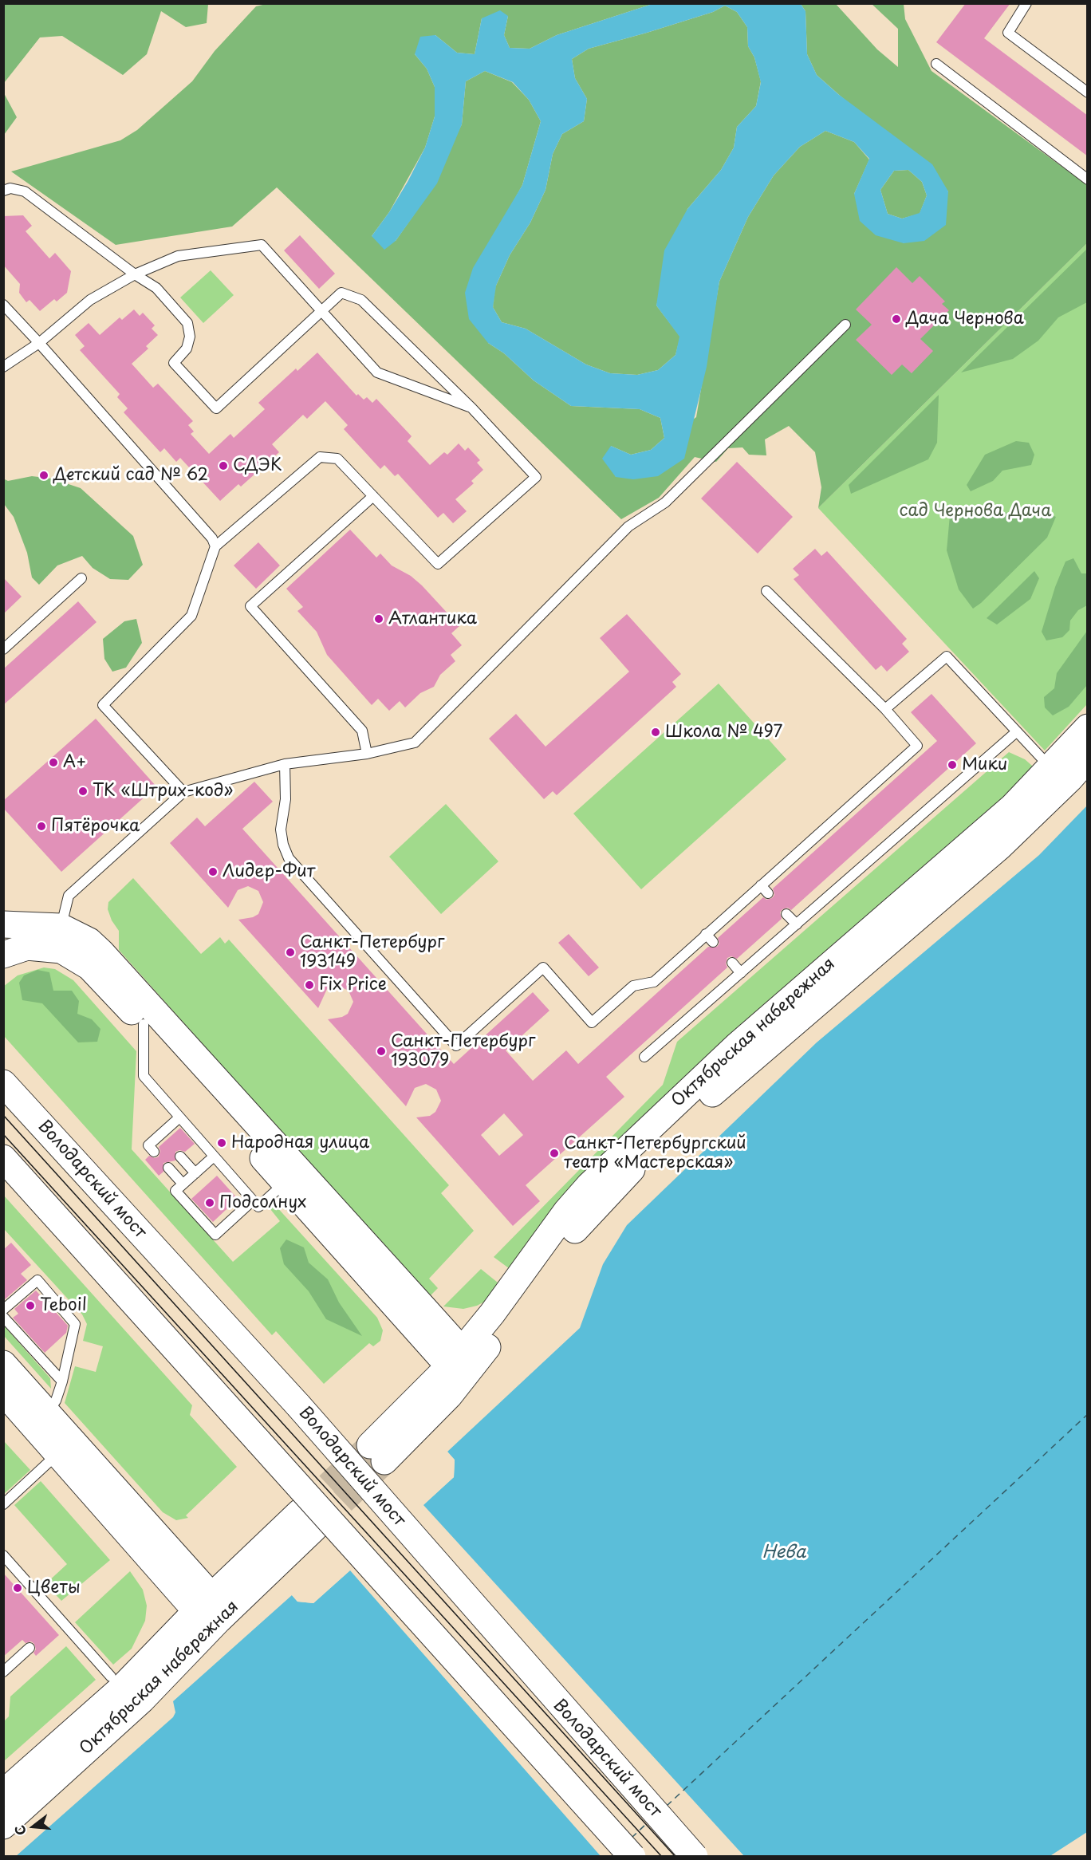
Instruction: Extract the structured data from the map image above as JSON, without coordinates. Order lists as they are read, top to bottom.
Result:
{
  "streets": {
    "main road": ["Октябрьская набережная", "Володарский мост"]
  },
  "water": ["Нева"],
  "parks": ["сад Чернова Дача"],
  "places": [
    "Дача Чернова",
    "СДЭК",
    "Детский сад № 62",
    "Атлантика",
    "Школа № 497",
    "А+",
    "Мики",
    "ТК «Штрих-код»",
    "Пятёрочка",
    "Лидер-Фит",
    "Санкт-Петербург 193149",
    "Fix Price",
    "Санкт-Петербург 193079",
    "Народная улица",
    "Санкт-Петербургский театр «Мастерская»",
    "Подсолнух",
    "Teboil",
    "Цветы"
  ],
  "north": "left"
}
